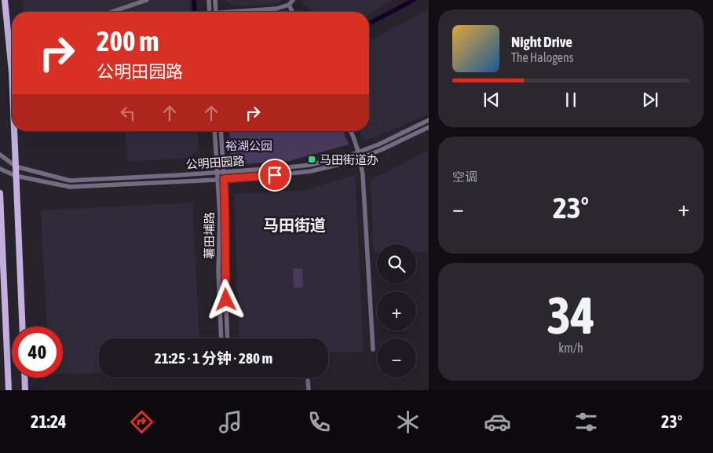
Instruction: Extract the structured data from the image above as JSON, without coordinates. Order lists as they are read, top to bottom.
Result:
{
  "streets": {
    "street": ["公明田园路", "薯田埔路"]
  },
  "crossings": [
    ["公明田园路", "薯田埔路"]
  ],
  "districts": ["马田街道"],
  "parks": ["裕湖公园"],
  "places": {
    "transit": ["马田街道办"]
  },
  "page": {
    "turn": ["200 m", "公明田园路"],
    "song": ["Night Drive", "The Halogens"],
    "tile": [
      "空调",
      ["34", "km/h"]
    ],
    "heat": ["−", "23°", "+"],
    "map_buttons": ["+", "−"],
    "limit": "40",
    "trip": "21:25 · 1 分钟 · 280 m",
    "tabs": ["21:24", "23°"]
  }
}
